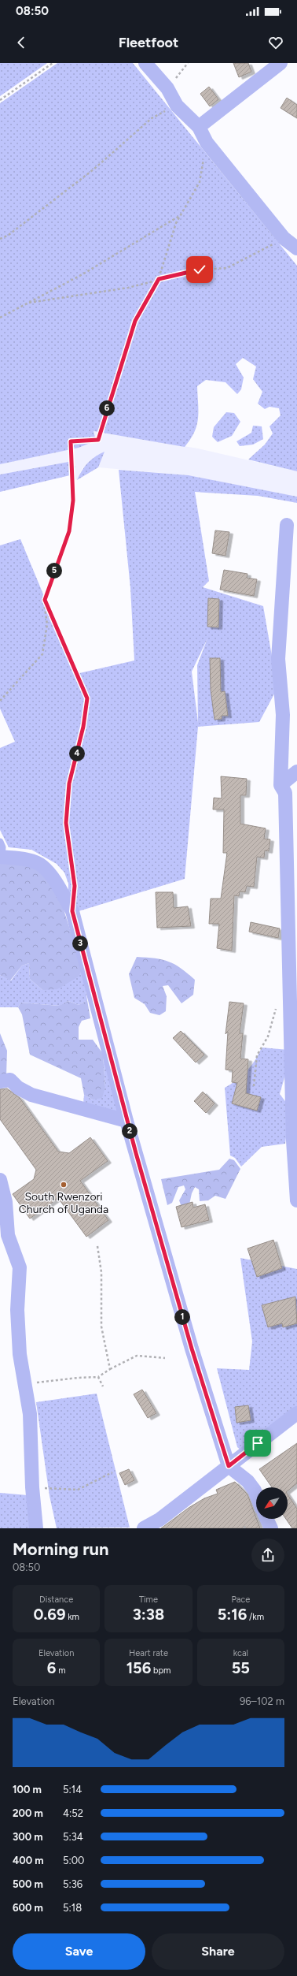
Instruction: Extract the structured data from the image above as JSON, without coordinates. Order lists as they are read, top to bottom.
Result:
{
  "places": ["South Rwenzori Church of Uganda"],
  "north": "bottom left",
  "page": {
    "status": "08:50",
    "header": "Fleetfoot",
    "pins": [
      "6",
      "5",
      "4",
      "3",
      "2",
      "1"
    ],
    "heading": ["Morning run", "08:50"],
    "stats": [
      ["Distance", "0.69 km"],
      ["Time", "3:38"],
      ["Pace", "5:16 /km"],
      ["Elevation", "6 m"],
      ["Heart rate", "156 bpm"],
      ["kcal", "55"]
    ],
    "chart": ["Elevation", "96–102 m"],
    "list": [
      {
        "name": "100 m",
        "note": "5:14"
      },
      {
        "name": "200 m",
        "note": "4:52"
      },
      {
        "name": "300 m",
        "note": "5:34"
      },
      {
        "name": "400 m",
        "note": "5:00"
      },
      {
        "name": "500 m",
        "note": "5:36"
      },
      {
        "name": "600 m",
        "note": "5:18"
      }
    ],
    "buttons": ["Save", "Share"]
  }
}
